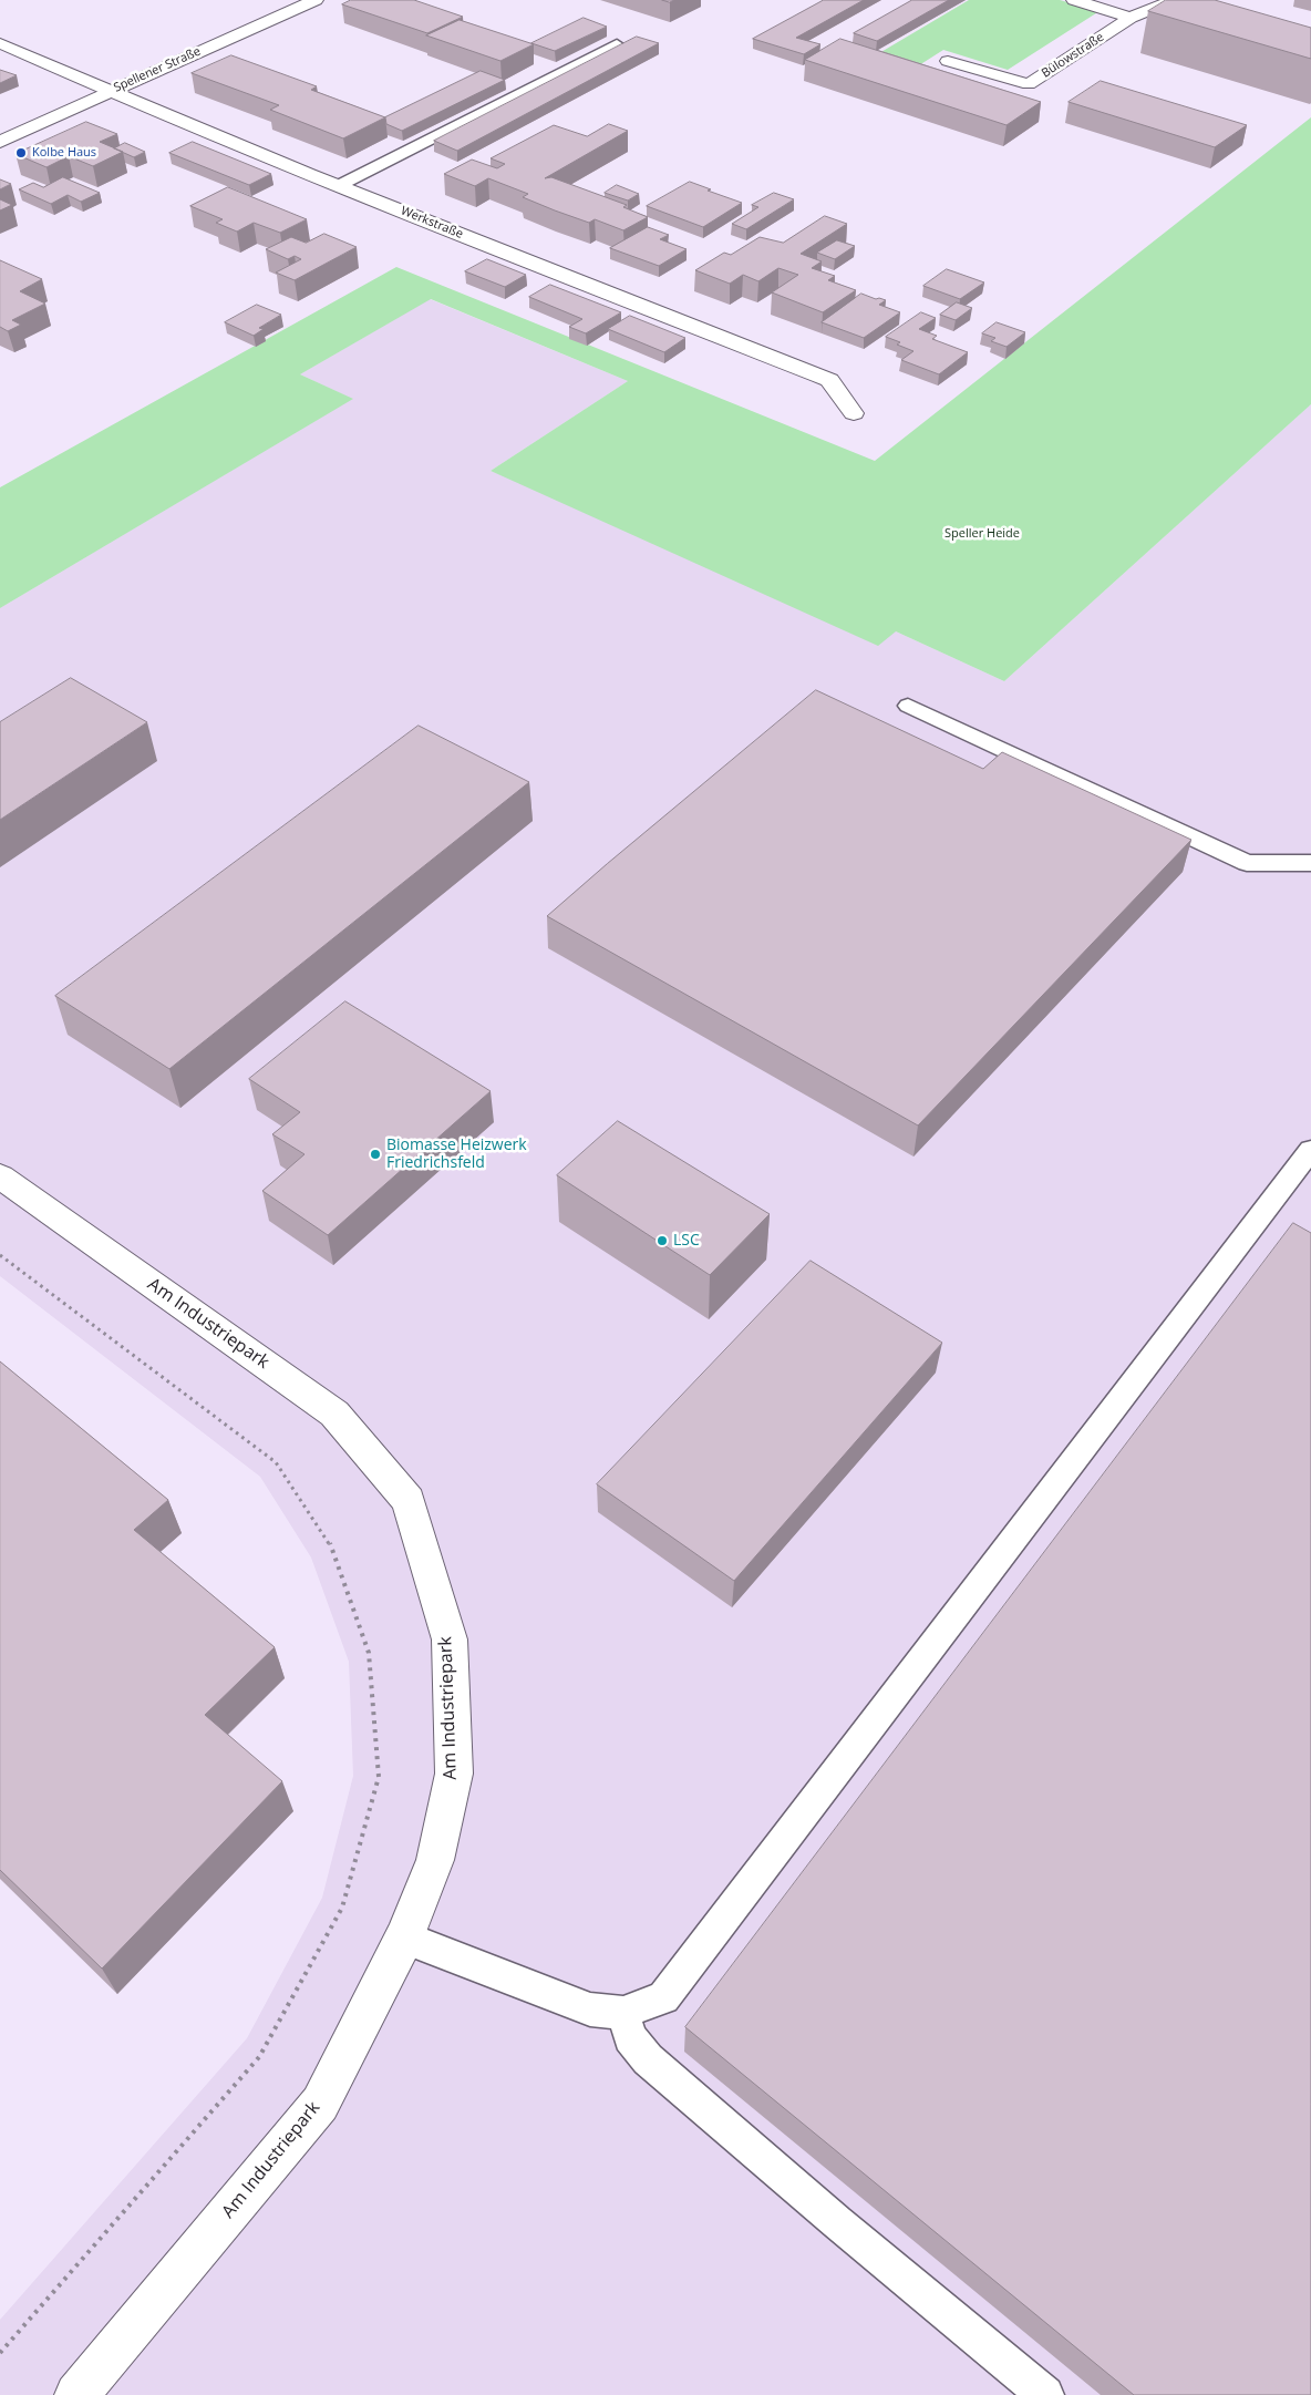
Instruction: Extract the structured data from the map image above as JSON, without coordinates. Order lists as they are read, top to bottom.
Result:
{
  "streets": {
    "street": [
      "Bülowstraße",
      "Spellener Straße",
      "Werkstraße",
      "Am Industriepark"
    ]
  },
  "crossings": [
    ["Spellener Straße", "Werkstraße"]
  ],
  "parks": ["Speller Heide"],
  "places": ["Kolbe Haus", "Biomasse Heizwerk Friedrichsfeld", "LSC"]
}
